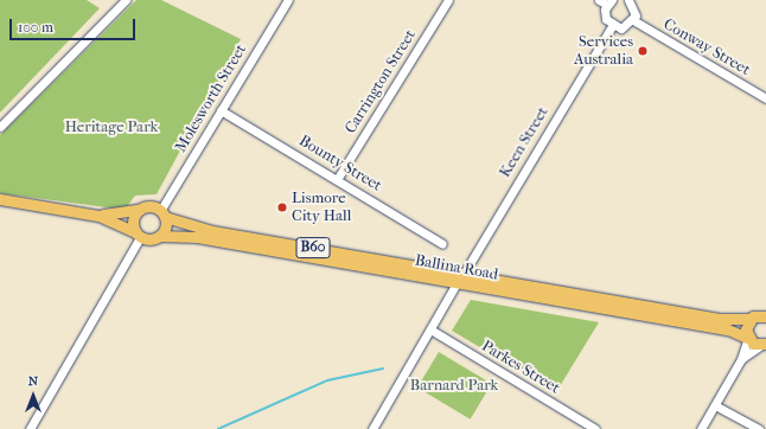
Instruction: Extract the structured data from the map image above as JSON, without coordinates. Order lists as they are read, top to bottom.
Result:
{
  "streets": {
    "main road": ["B60", "Ballina Road"],
    "street": [
      "Conway Street",
      "Carrington Street",
      "Molesworth Street",
      "Keen Street",
      "Bounty Street",
      "Parkes Street"
    ]
  },
  "crossings": [
    ["Carrington Street", "Bounty Street"],
    ["Molesworth Street", "Bounty Street"],
    ["Molesworth Street", "B60"],
    ["Molesworth Street", "Ballina Road"],
    ["Keen Street", "Ballina Road"],
    ["Keen Street", "Parkes Street"],
    ["B60", "Ballina Road"]
  ],
  "parks": ["Heritage Park", "Barnard Park"],
  "places": ["Services Australia", "Lismore City Hall"],
  "scale_bar": "100 m",
  "north": "top"
}
